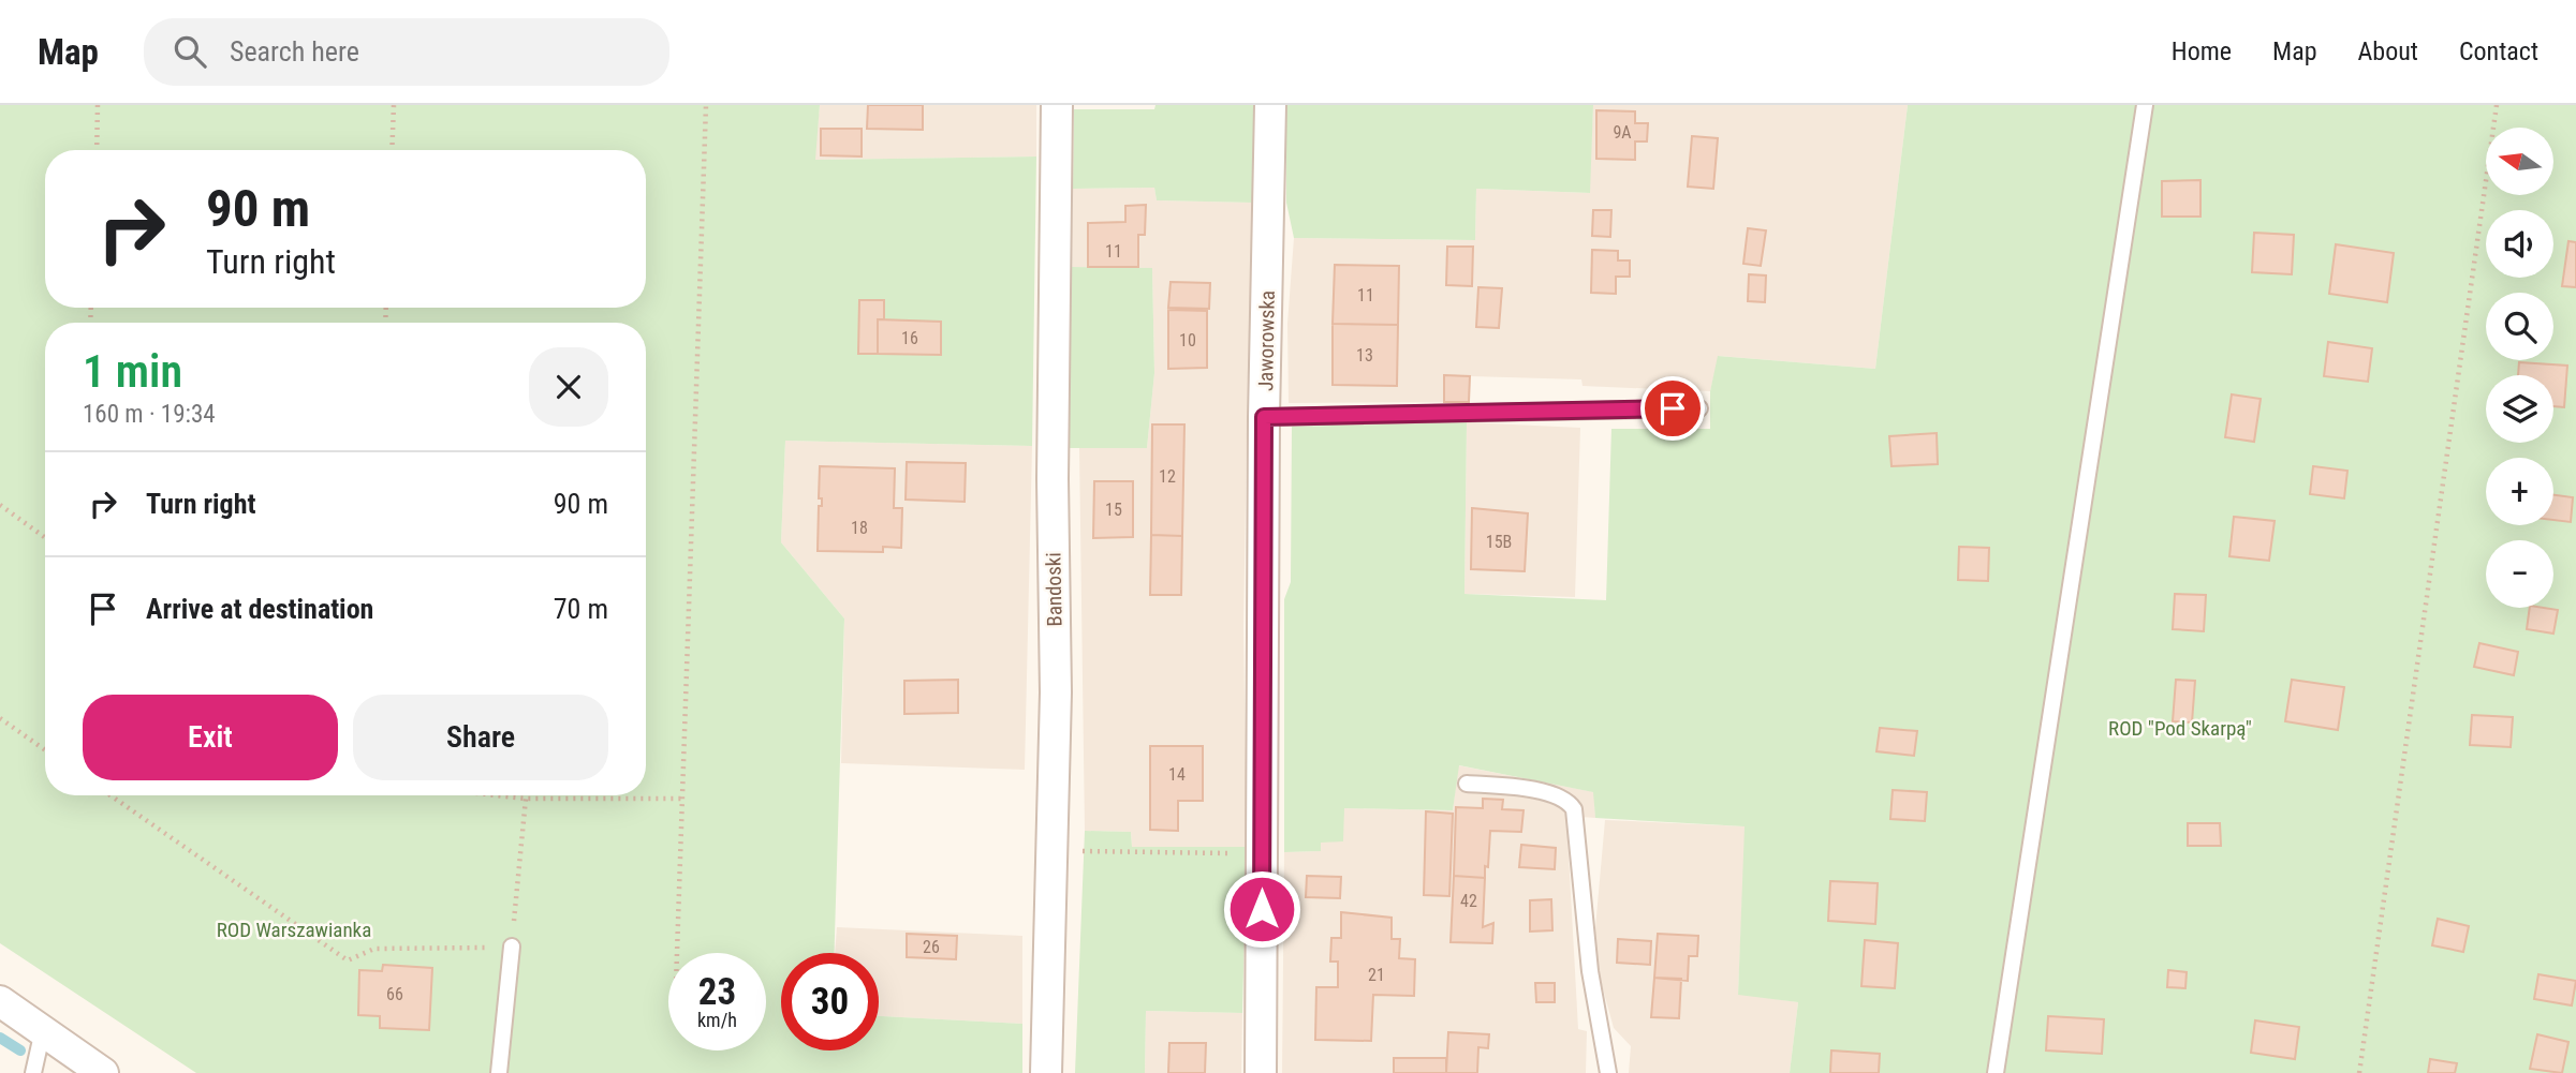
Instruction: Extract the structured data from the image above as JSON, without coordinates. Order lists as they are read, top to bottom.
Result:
{
  "streets": {
    "street": ["Jaworowska", "Bandoski"]
  },
  "parks": ["ROD \"Pod Skarpą\"", "ROD Warszawianka"],
  "house_numbers": [
    "9A",
    "11",
    "11",
    "16",
    "10",
    "13",
    "12",
    "15",
    "18",
    "15B",
    "14",
    "42",
    "26",
    "21",
    "66"
  ],
  "north": "left",
  "page": {
    "header": "Map",
    "search": "Search here",
    "nav": [
      "Home",
      "Map",
      "About",
      "Contact"
    ],
    "map_buttons": ["+", "−"],
    "turn": ["90 m", "Turn right"],
    "heading": ["1 min", "160 m · 19:34"],
    "list": [
      {
        "name": "Turn right",
        "value": "90 m"
      },
      {
        "name": "Arrive at destination",
        "value": "70 m"
      }
    ],
    "buttons": ["Exit", "Share"],
    "speed": "23 km/h",
    "limit": "30"
  }
}
